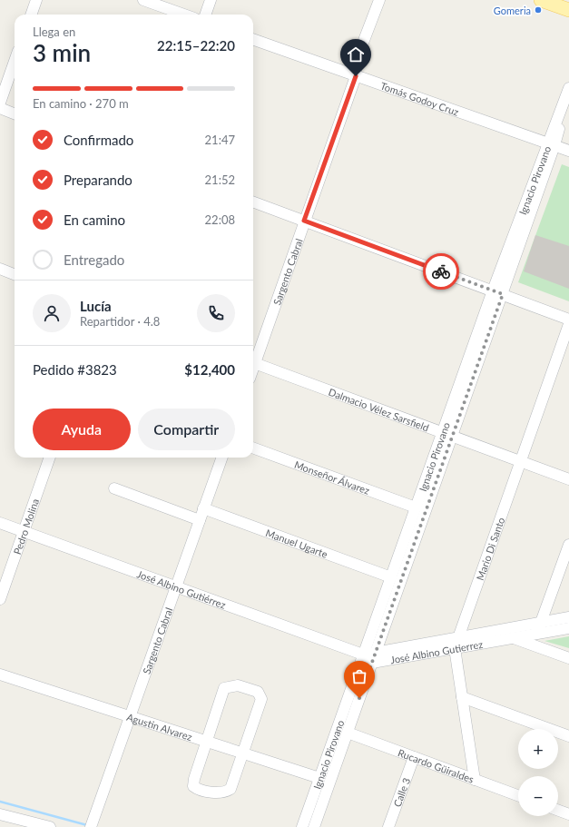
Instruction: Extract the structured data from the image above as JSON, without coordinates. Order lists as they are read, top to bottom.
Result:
{
  "streets": {
    "street": [
      "Tomás Godoy Cruz",
      "Ignacio Pirovano",
      "Sargento Cabral",
      "Dalmacio Vélez Sarsfield",
      "Monseñor Álvarez",
      "Pedro Molina",
      "Manuel Ugarte",
      "Mario Di Santo",
      "José Albino Gutiérrez",
      "José Albino Gutierrez",
      "Agustin Alvarez",
      "Rucardo Güiraldes",
      "Calle 3"
    ]
  },
  "crossings": [
    ["Tomás Godoy Cruz", "Ignacio Pirovano"],
    ["Tomás Godoy Cruz", "Sargento Cabral"],
    ["Ignacio Pirovano", "Dalmacio Vélez Sarsfield"],
    ["Ignacio Pirovano", "Monseñor Álvarez"],
    ["Ignacio Pirovano", "Manuel Ugarte"],
    ["Ignacio Pirovano", "José Albino Gutiérrez"],
    ["Ignacio Pirovano", "José Albino Gutierrez"],
    ["Ignacio Pirovano", "Agustin Alvarez"],
    ["Ignacio Pirovano", "Rucardo Güiraldes"],
    ["Sargento Cabral", "Manuel Ugarte"],
    ["Sargento Cabral", "José Albino Gutiérrez"],
    ["Sargento Cabral", "Agustin Alvarez"],
    ["Dalmacio Vélez Sarsfield", "Mario Di Santo"],
    ["Pedro Molina", "José Albino Gutiérrez"],
    ["Mario Di Santo", "José Albino Gutierrez"],
    ["Mario Di Santo", "Rucardo Güiraldes"],
    ["José Albino Gutiérrez", "José Albino Gutierrez"],
    ["Rucardo Güiraldes", "Calle 3"]
  ],
  "places": ["Gomeria"],
  "page": {
    "heading": ["3 min", "Llega en", "22:15–22:20"],
    "panel": [
      "Lucía",
      "Repartidor · 4.8",
      "Pedido #3823",
      "$12,400"
    ],
    "bar": "En camino · 270 m",
    "list": [
      ["Confirmado", "21:47"],
      ["Preparando", "21:52"],
      ["En camino", "22:08"],
      "Entregado"
    ],
    "buttons": ["Ayuda", "Compartir"],
    "map_buttons": ["+", "−"]
  }
}
